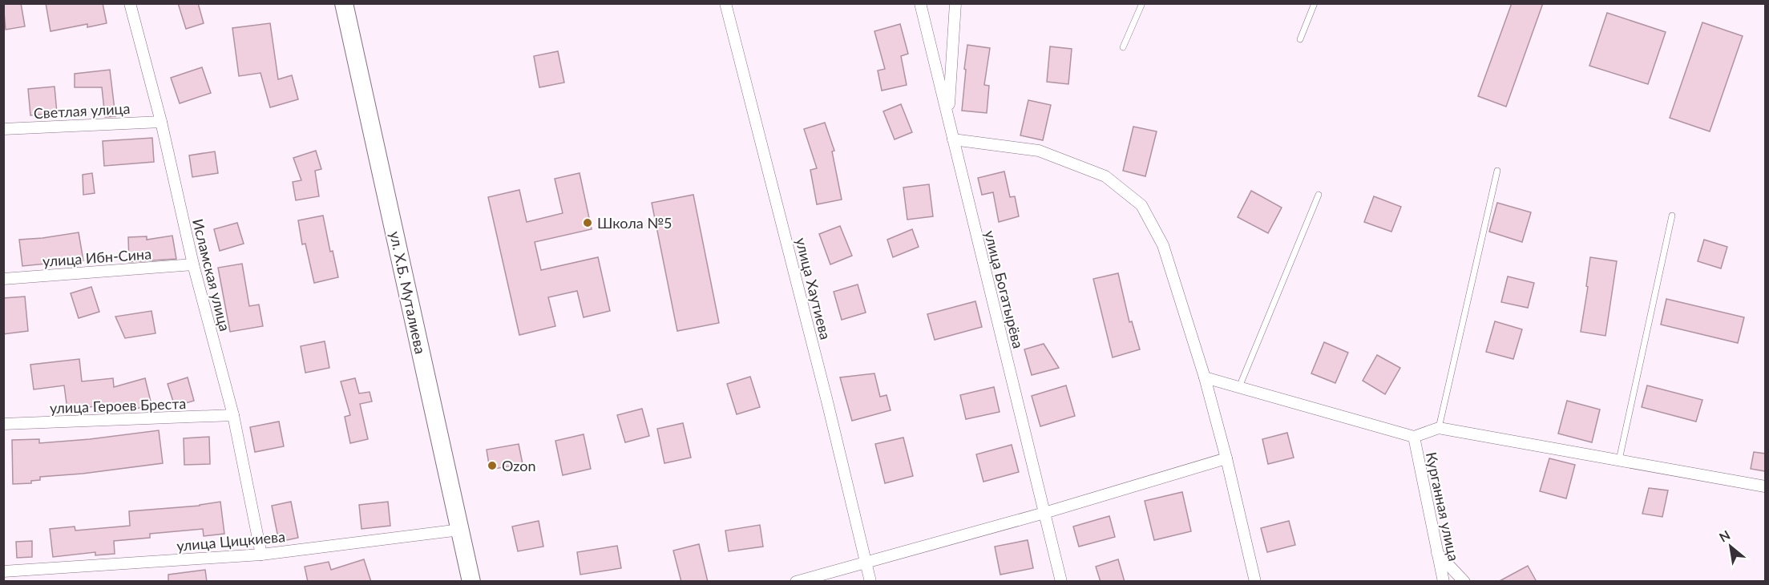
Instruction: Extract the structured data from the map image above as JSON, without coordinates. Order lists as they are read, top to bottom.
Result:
{
  "streets": {
    "main road": ["ул. Х.Б. Муталиева"],
    "street": [
      "Светлая улица",
      "улица Ибн-Сина",
      "Исламская улица",
      "улица Хаутиева",
      "улица Богатырёва",
      "улица Героев Бреста",
      "Курганная улица",
      "улица Цицкиева"
    ]
  },
  "crossings": [
    ["Светлая улица", "Исламская улица"],
    ["улица Ибн-Сина", "Исламская улица"],
    ["Исламская улица", "улица Героев Бреста"],
    ["Исламская улица", "улица Цицкиева"],
    ["ул. Х.Б. Муталиева", "улица Цицкиева"]
  ],
  "places": ["Школа №5", "Ozon"],
  "north": "top left"
}
